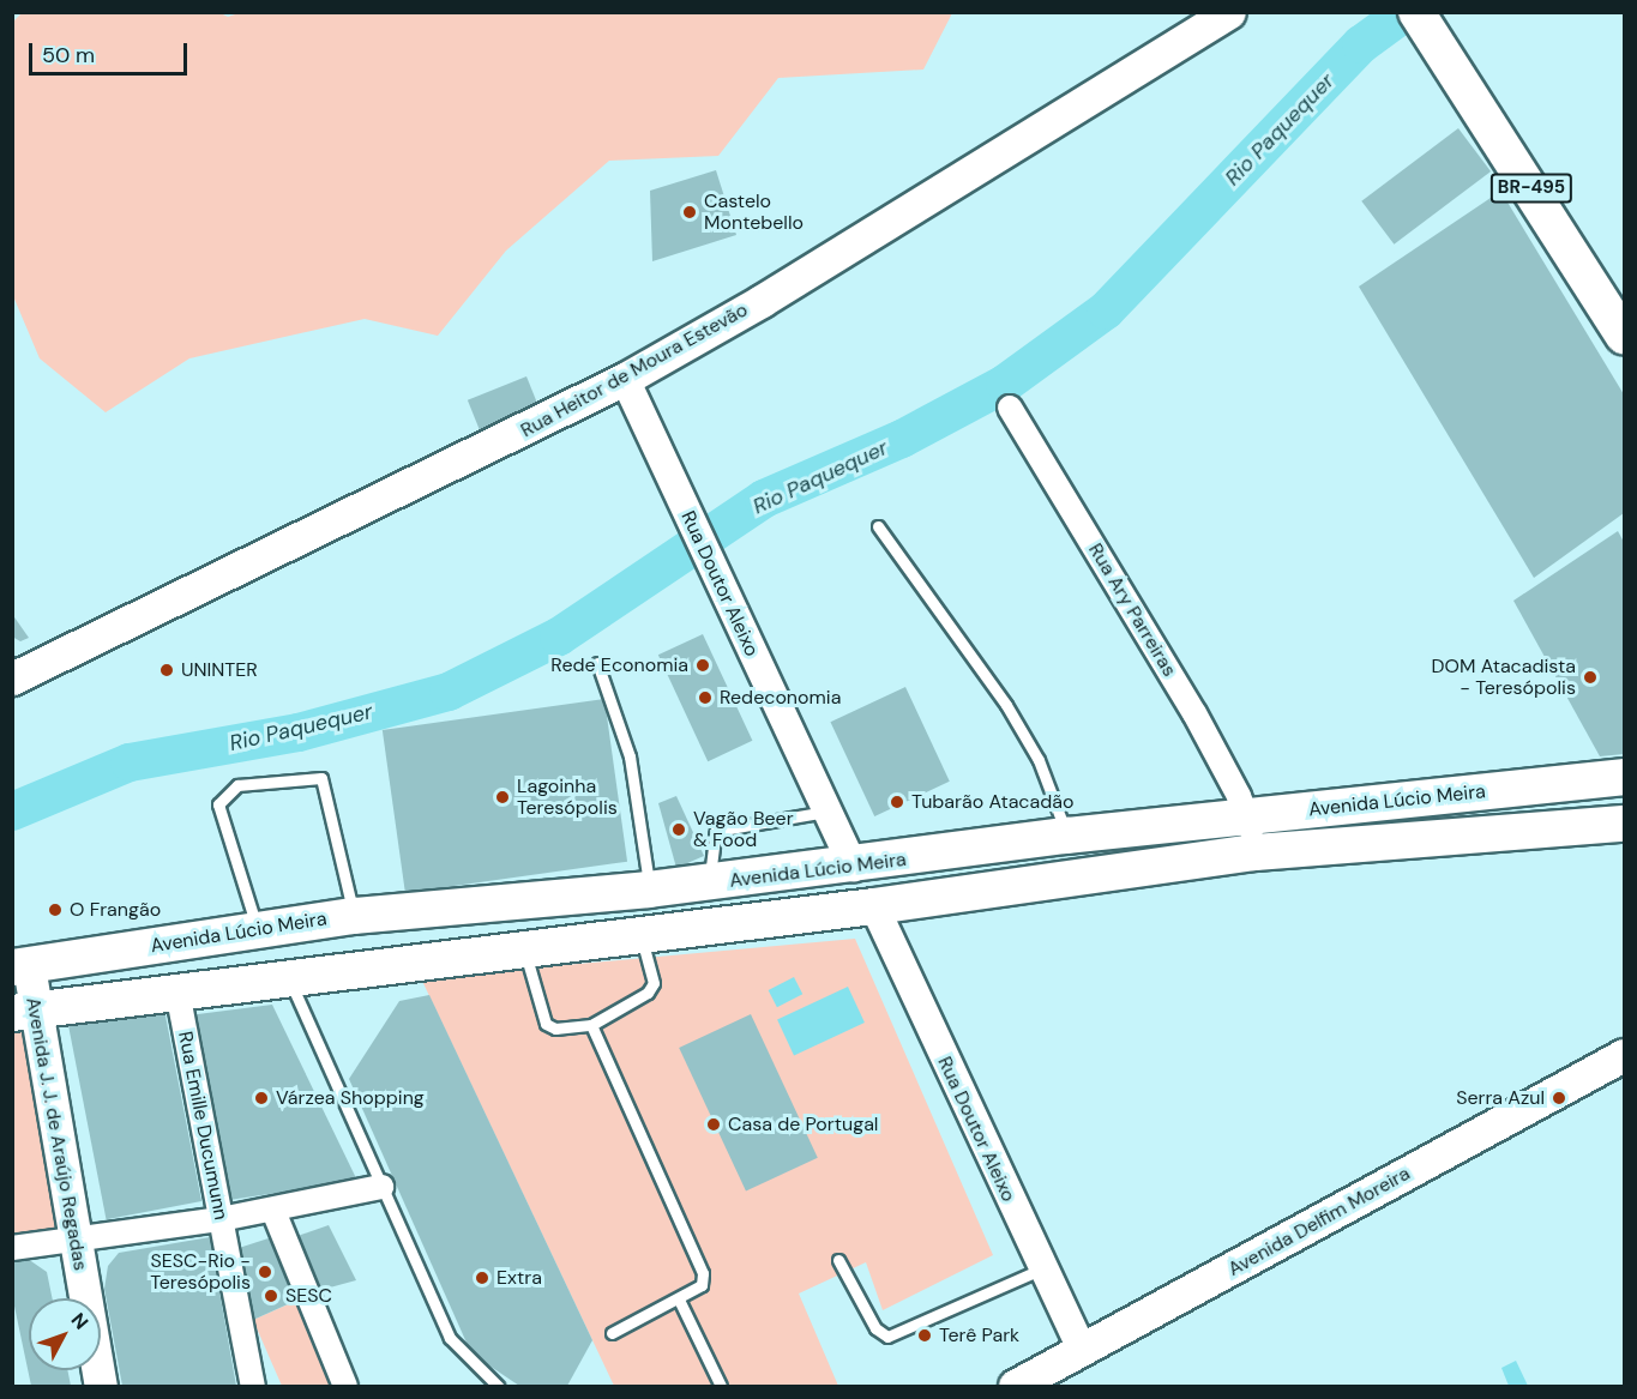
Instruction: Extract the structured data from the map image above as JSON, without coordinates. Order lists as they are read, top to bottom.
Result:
{
  "streets": {
    "main road": [
      "BR-495",
      "Rua Heitor de Moura Estevão",
      "Avenida Lúcio Meira",
      "Avenida J. J. de Araújo Regadas",
      "Avenida Delfim Moreira"
    ],
    "street": ["Rua Doutor Aleixo", "Rua Ary Parreiras", "Rua Emille Ducumunn"]
  },
  "crossings": [
    ["Rua Heitor de Moura Estevão", "Rua Doutor Aleixo"],
    ["Rua Doutor Aleixo", "Avenida Lúcio Meira"],
    ["Rua Doutor Aleixo", "Avenida Delfim Moreira"],
    ["Rua Ary Parreiras", "Avenida Lúcio Meira"],
    ["Avenida Lúcio Meira", "Rua Emille Ducumunn"],
    ["Avenida Lúcio Meira", "Avenida J. J. de Araújo Regadas"]
  ],
  "water": ["Rio Paquequer"],
  "places": [
    "Castelo Montebello",
    "Rede Economia",
    "UNINTER",
    "DOM Atacadista - Teresópolis",
    "Redeconomia",
    "Lagoinha Teresópolis",
    "Tubarão Atacadão",
    "Vagão Beer & Food",
    "O Frangão",
    "Várzea Shopping",
    "Serra Azul",
    "Casa de Portugal",
    "SESC-Rio - Teresópolis",
    "Extra",
    "SESC",
    "Terê Park"
  ],
  "scale_bar": "50 m",
  "north": "top right"
}
